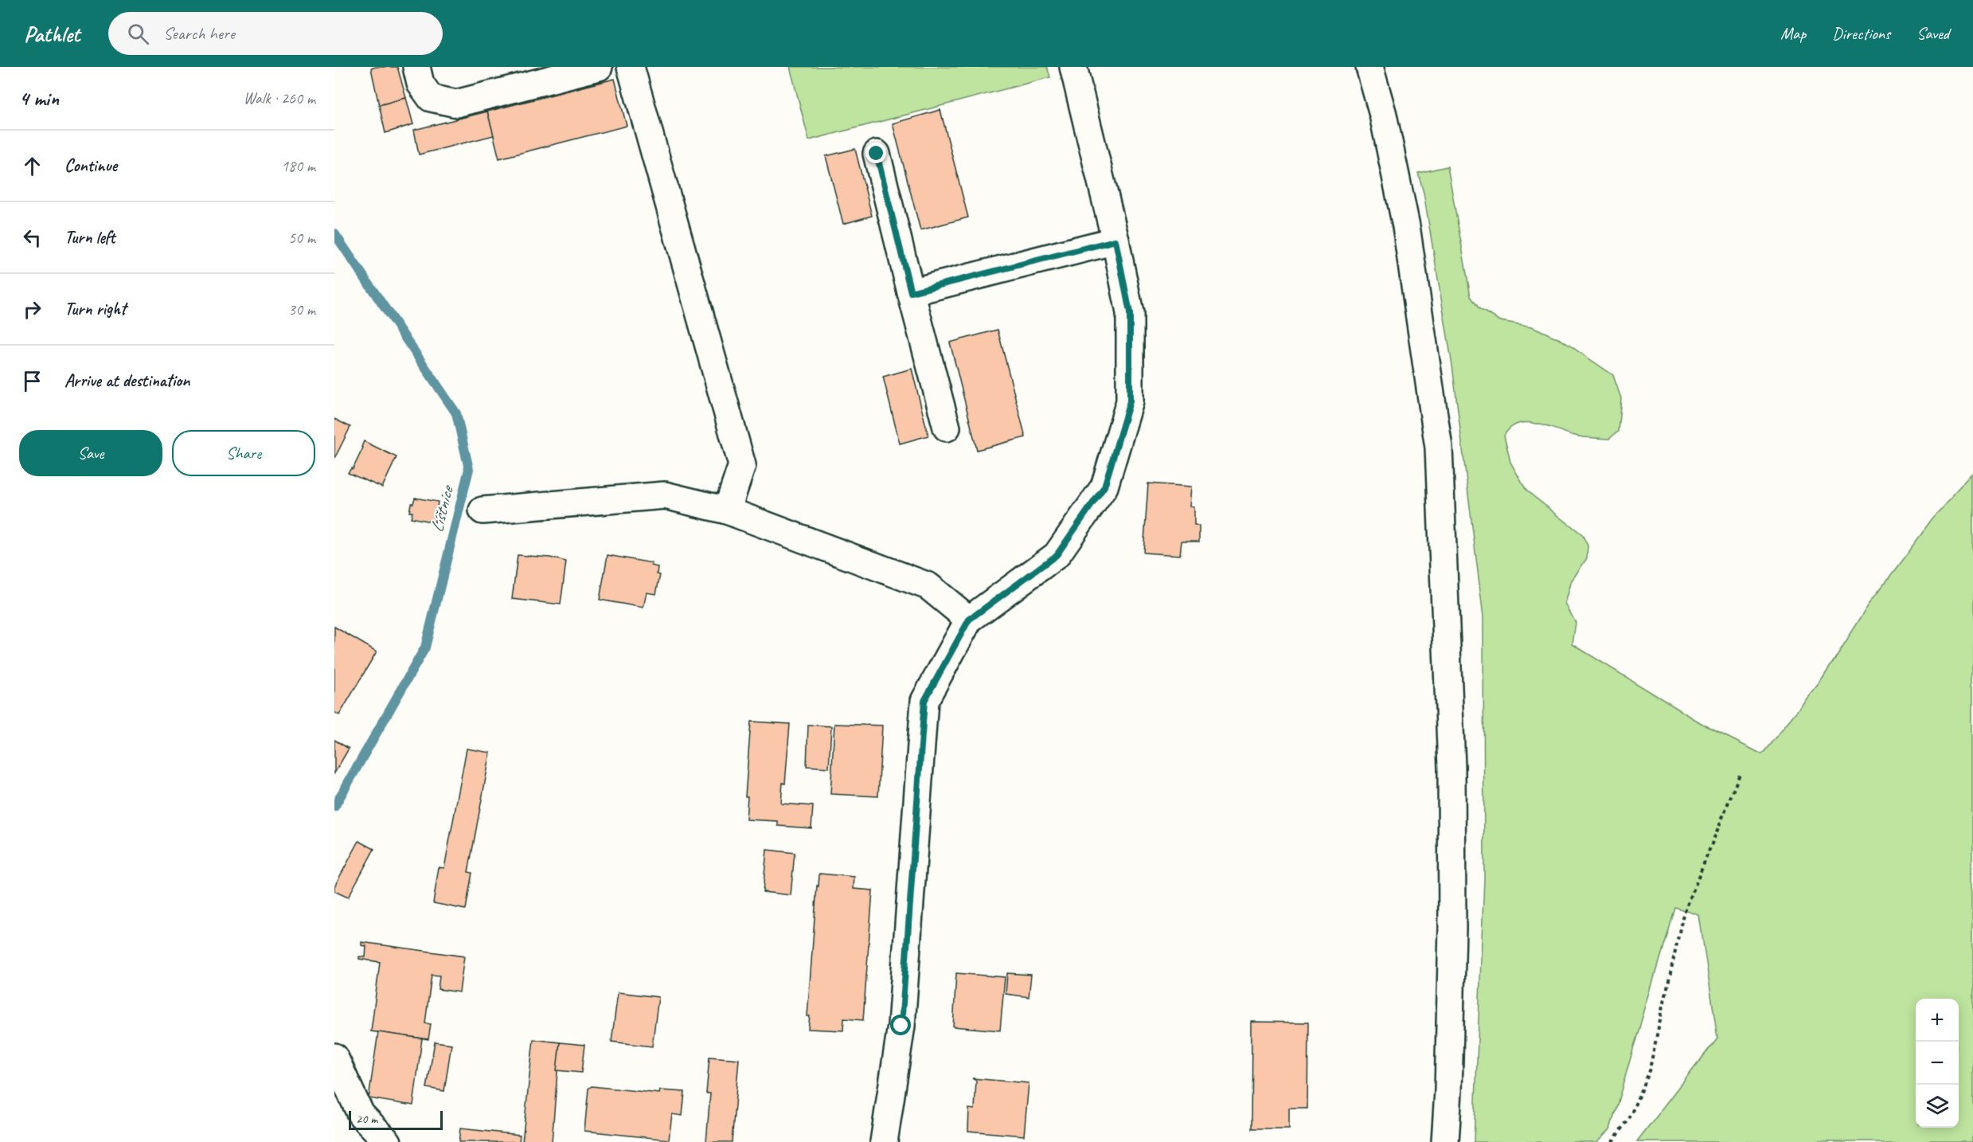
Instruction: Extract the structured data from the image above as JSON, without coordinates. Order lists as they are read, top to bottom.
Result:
{
  "water": ["Líštnice"],
  "scale_bar": "20 m",
  "page": {
    "header": "Pathlet",
    "search": "Search here",
    "nav": ["Map", "Directions", "Saved"],
    "heading": ["4 min", "Walk · 260 m"],
    "list": [
      ["Continue", "180 m"],
      ["Turn left", "50 m"],
      ["Turn right", "30 m"],
      "Arrive at destination"
    ],
    "buttons": ["Save", "Share"],
    "map_buttons": ["+", "−"],
    "scale": "20 m"
  }
}
